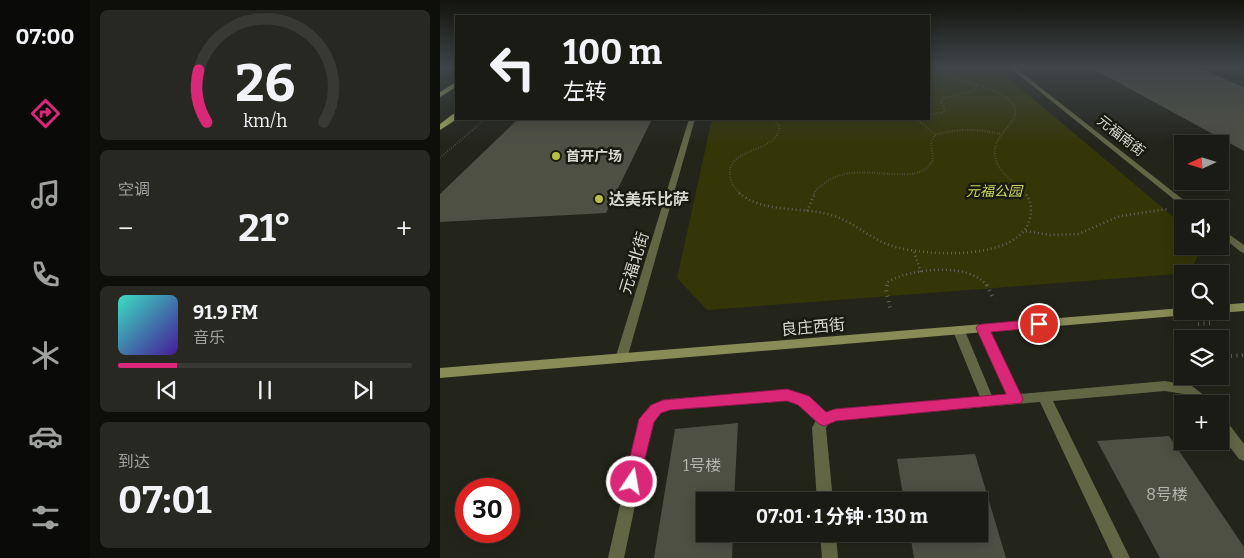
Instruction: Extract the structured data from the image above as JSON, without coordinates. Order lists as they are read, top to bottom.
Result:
{
  "streets": {
    "street": ["元福南街", "元福北街", "良庄西街"]
  },
  "crossings": [
    ["元福北街", "良庄西街"]
  ],
  "parks": ["元福公园"],
  "places": ["首开广场", "达美乐比萨"],
  "house_numbers": ["1号楼", "8号楼"],
  "north": "left",
  "page": {
    "tabs": "07:00",
    "turn": ["100 m", "左转"],
    "map_buttons": "+",
    "tile": [
      "空调",
      ["到达", "07:01"]
    ],
    "heat": ["−", "21°", "+"],
    "song": ["91.9 FM", "音乐"],
    "limit": "30",
    "trip": "07:01 · 1 分钟 · 130 m",
    "gauge": ["26", "km/h"]
  }
}
